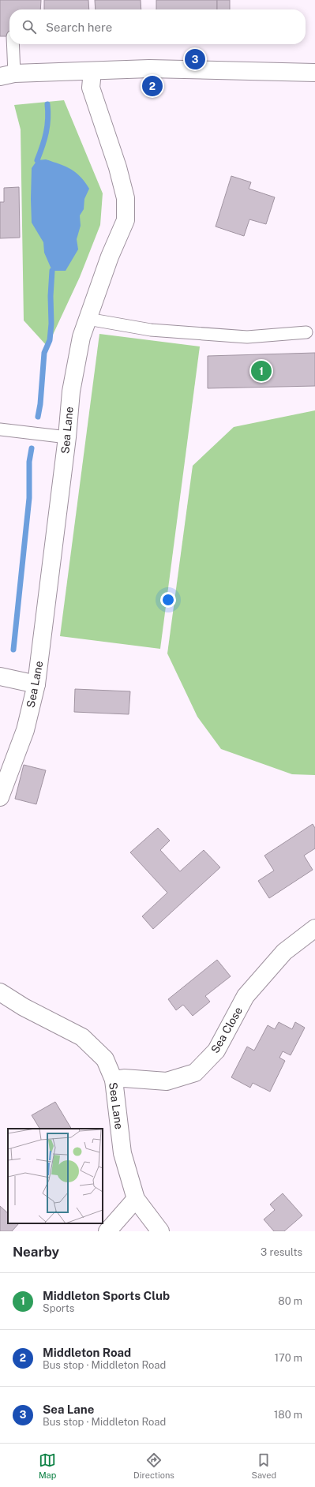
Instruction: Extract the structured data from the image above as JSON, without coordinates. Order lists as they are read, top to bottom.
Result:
{
  "streets": {
    "street": ["Sea Lane", "Sea Close"]
  },
  "crossings": [
    ["Sea Lane", "Sea Close"]
  ],
  "page": {
    "search": "Search here",
    "pins": ["3", "2", "1"],
    "heading": ["Nearby", "3 results"],
    "list": [
      {
        "mark": "1",
        "name": "Middleton Sports Club",
        "note": "Sports",
        "value": "80 m"
      },
      {
        "mark": "2",
        "name": "Middleton Road",
        "note": "Bus stop · Middleton Road",
        "value": "170 m"
      },
      {
        "mark": "3",
        "name": "Sea Lane",
        "note": "Bus stop · Middleton Road",
        "value": "180 m"
      }
    ],
    "nav": ["Map", "Directions", "Saved"]
  }
}
